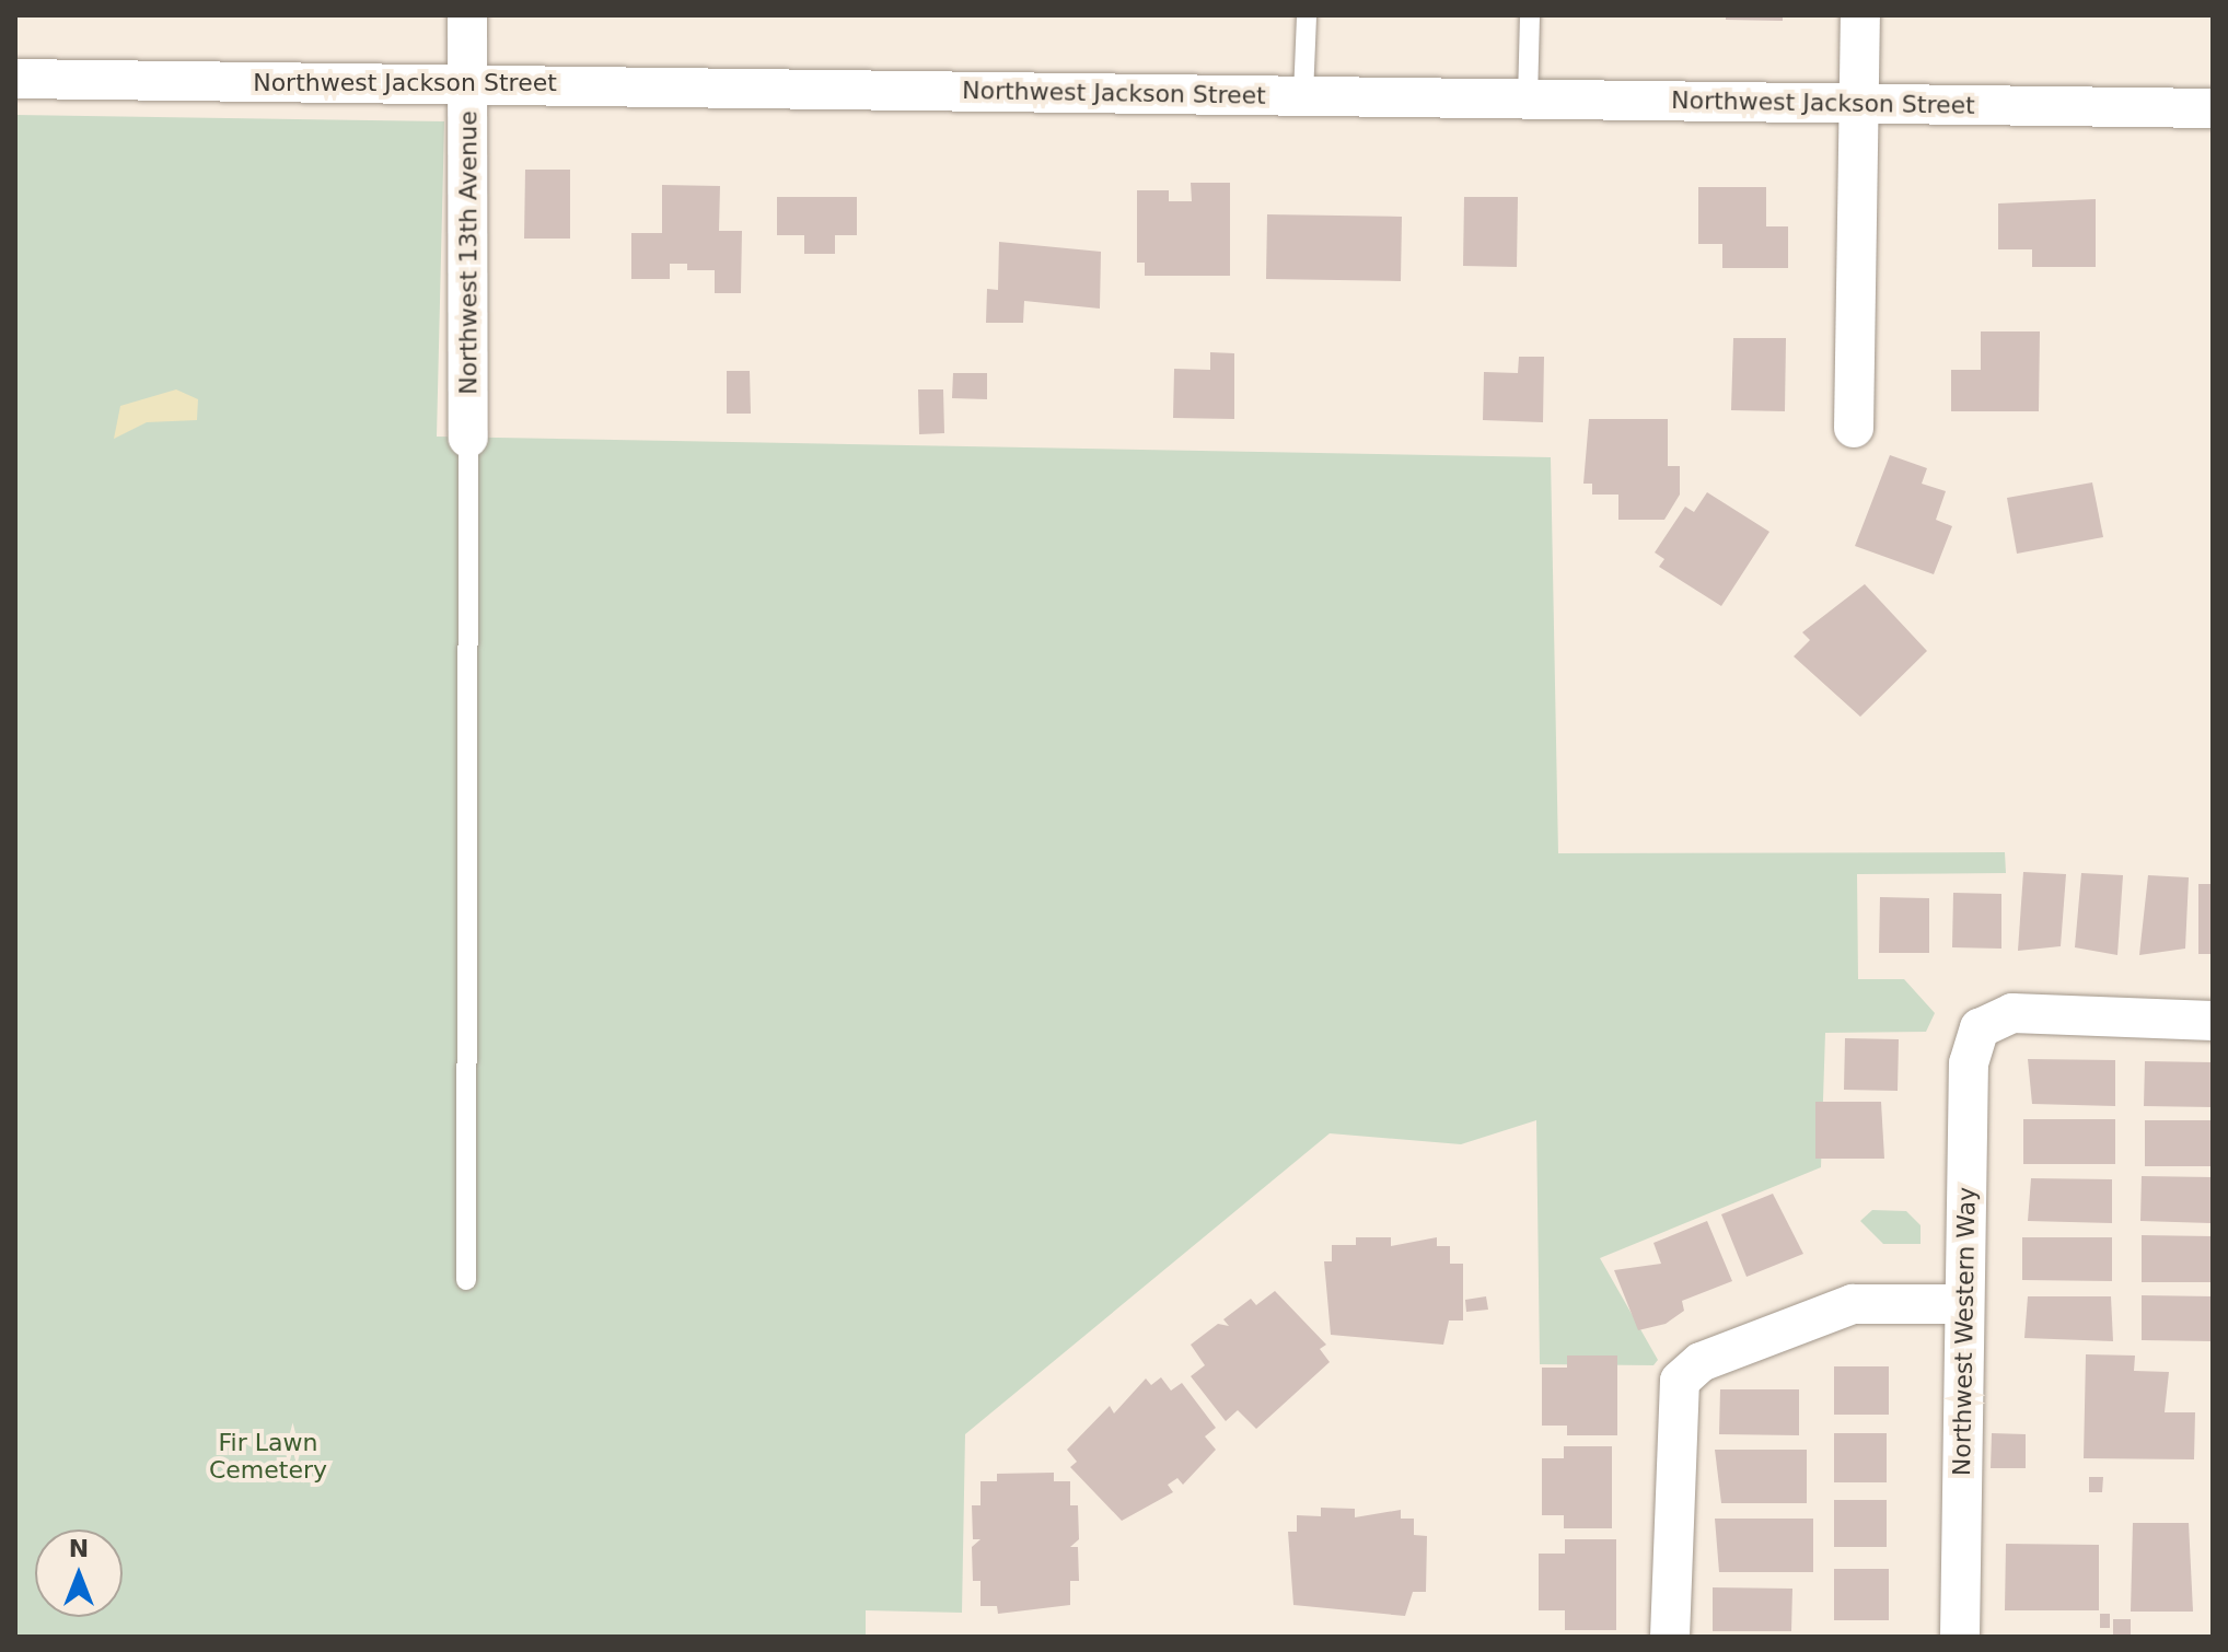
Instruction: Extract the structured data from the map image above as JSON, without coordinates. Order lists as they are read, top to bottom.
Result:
{
  "streets": {
    "street": ["Northwest Jackson Street", "Northwest 13th Avenue", "Northwest Western Way"]
  },
  "crossings": [
    ["Northwest Jackson Street", "Northwest 13th Avenue"]
  ],
  "parks": ["Fir Lawn Cemetery"],
  "north": "top"
}
